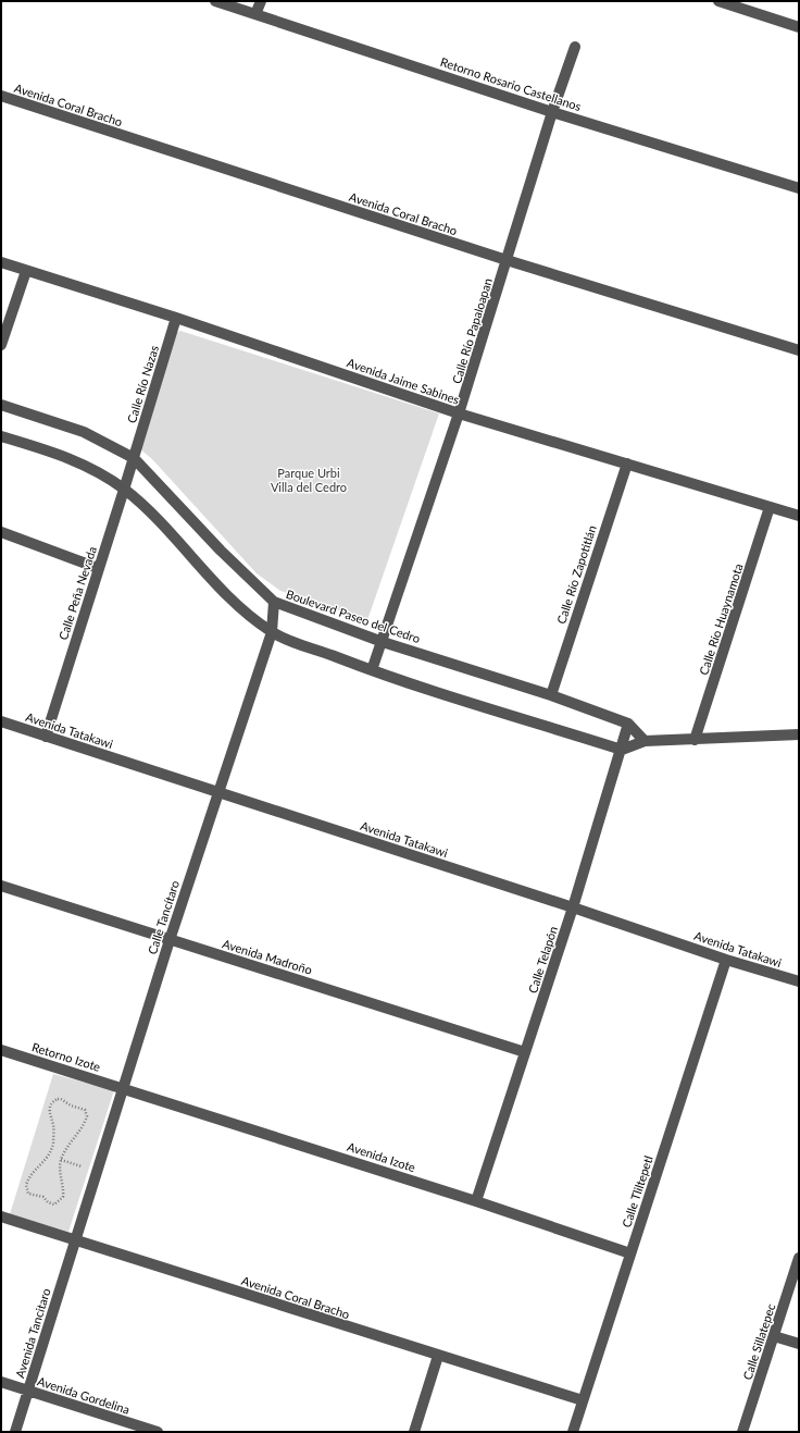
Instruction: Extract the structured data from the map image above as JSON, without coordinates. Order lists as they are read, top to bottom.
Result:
{
  "streets": {
    "street": [
      "Retorno Rosario Castellanos",
      "Avenida Coral Bracho",
      "Calle Río Papaloapan",
      "Avenida Jaime Sabines",
      "Calle Río Nazas",
      "Calle Río Zapotitlán",
      "Calle Peña Nevada",
      "Boulevard Paseo del Cedro",
      "Calle Río Huaynamota",
      "Avenida Tatakawi",
      "Calle Tancítaro",
      "Avenida Madroño",
      "Calle Telapón",
      "Retorno Izote",
      "Avenida Izote",
      "Calle Tliltepetl",
      "Avenida Tancitaro",
      "Calle Sillatepec",
      "Avenida Gordelina"
    ]
  },
  "crossings": [
    ["Retorno Rosario Castellanos", "Calle Río Papaloapan"],
    ["Avenida Coral Bracho", "Calle Río Papaloapan"],
    ["Avenida Coral Bracho", "Calle Tancítaro"],
    ["Avenida Coral Bracho", "Calle Tliltepetl"],
    ["Avenida Coral Bracho", "Avenida Tancitaro"],
    ["Calle Río Papaloapan", "Avenida Jaime Sabines"],
    ["Calle Río Papaloapan", "Boulevard Paseo del Cedro"],
    ["Avenida Jaime Sabines", "Calle Río Nazas"],
    ["Avenida Jaime Sabines", "Calle Río Zapotitlán"],
    ["Avenida Jaime Sabines", "Calle Río Huaynamota"],
    ["Calle Río Nazas", "Calle Peña Nevada"],
    ["Calle Río Nazas", "Boulevard Paseo del Cedro"],
    ["Calle Río Zapotitlán", "Boulevard Paseo del Cedro"],
    ["Calle Peña Nevada", "Boulevard Paseo del Cedro"],
    ["Calle Peña Nevada", "Avenida Tatakawi"],
    ["Boulevard Paseo del Cedro", "Calle Tancítaro"],
    ["Boulevard Paseo del Cedro", "Calle Telapón"],
    ["Avenida Tatakawi", "Calle Tancítaro"],
    ["Avenida Tatakawi", "Calle Telapón"],
    ["Avenida Tatakawi", "Calle Tliltepetl"],
    ["Calle Tancítaro", "Avenida Madroño"],
    ["Calle Tancítaro", "Retorno Izote"],
    ["Calle Tancítaro", "Avenida Izote"],
    ["Calle Tancítaro", "Avenida Tancitaro"],
    ["Avenida Madroño", "Calle Telapón"],
    ["Calle Telapón", "Avenida Izote"],
    ["Retorno Izote", "Avenida Izote"],
    ["Avenida Izote", "Calle Tliltepetl"],
    ["Avenida Tancitaro", "Avenida Gordelina"]
  ],
  "parks": ["Parque Urbi Villa del Cedro"]
}
